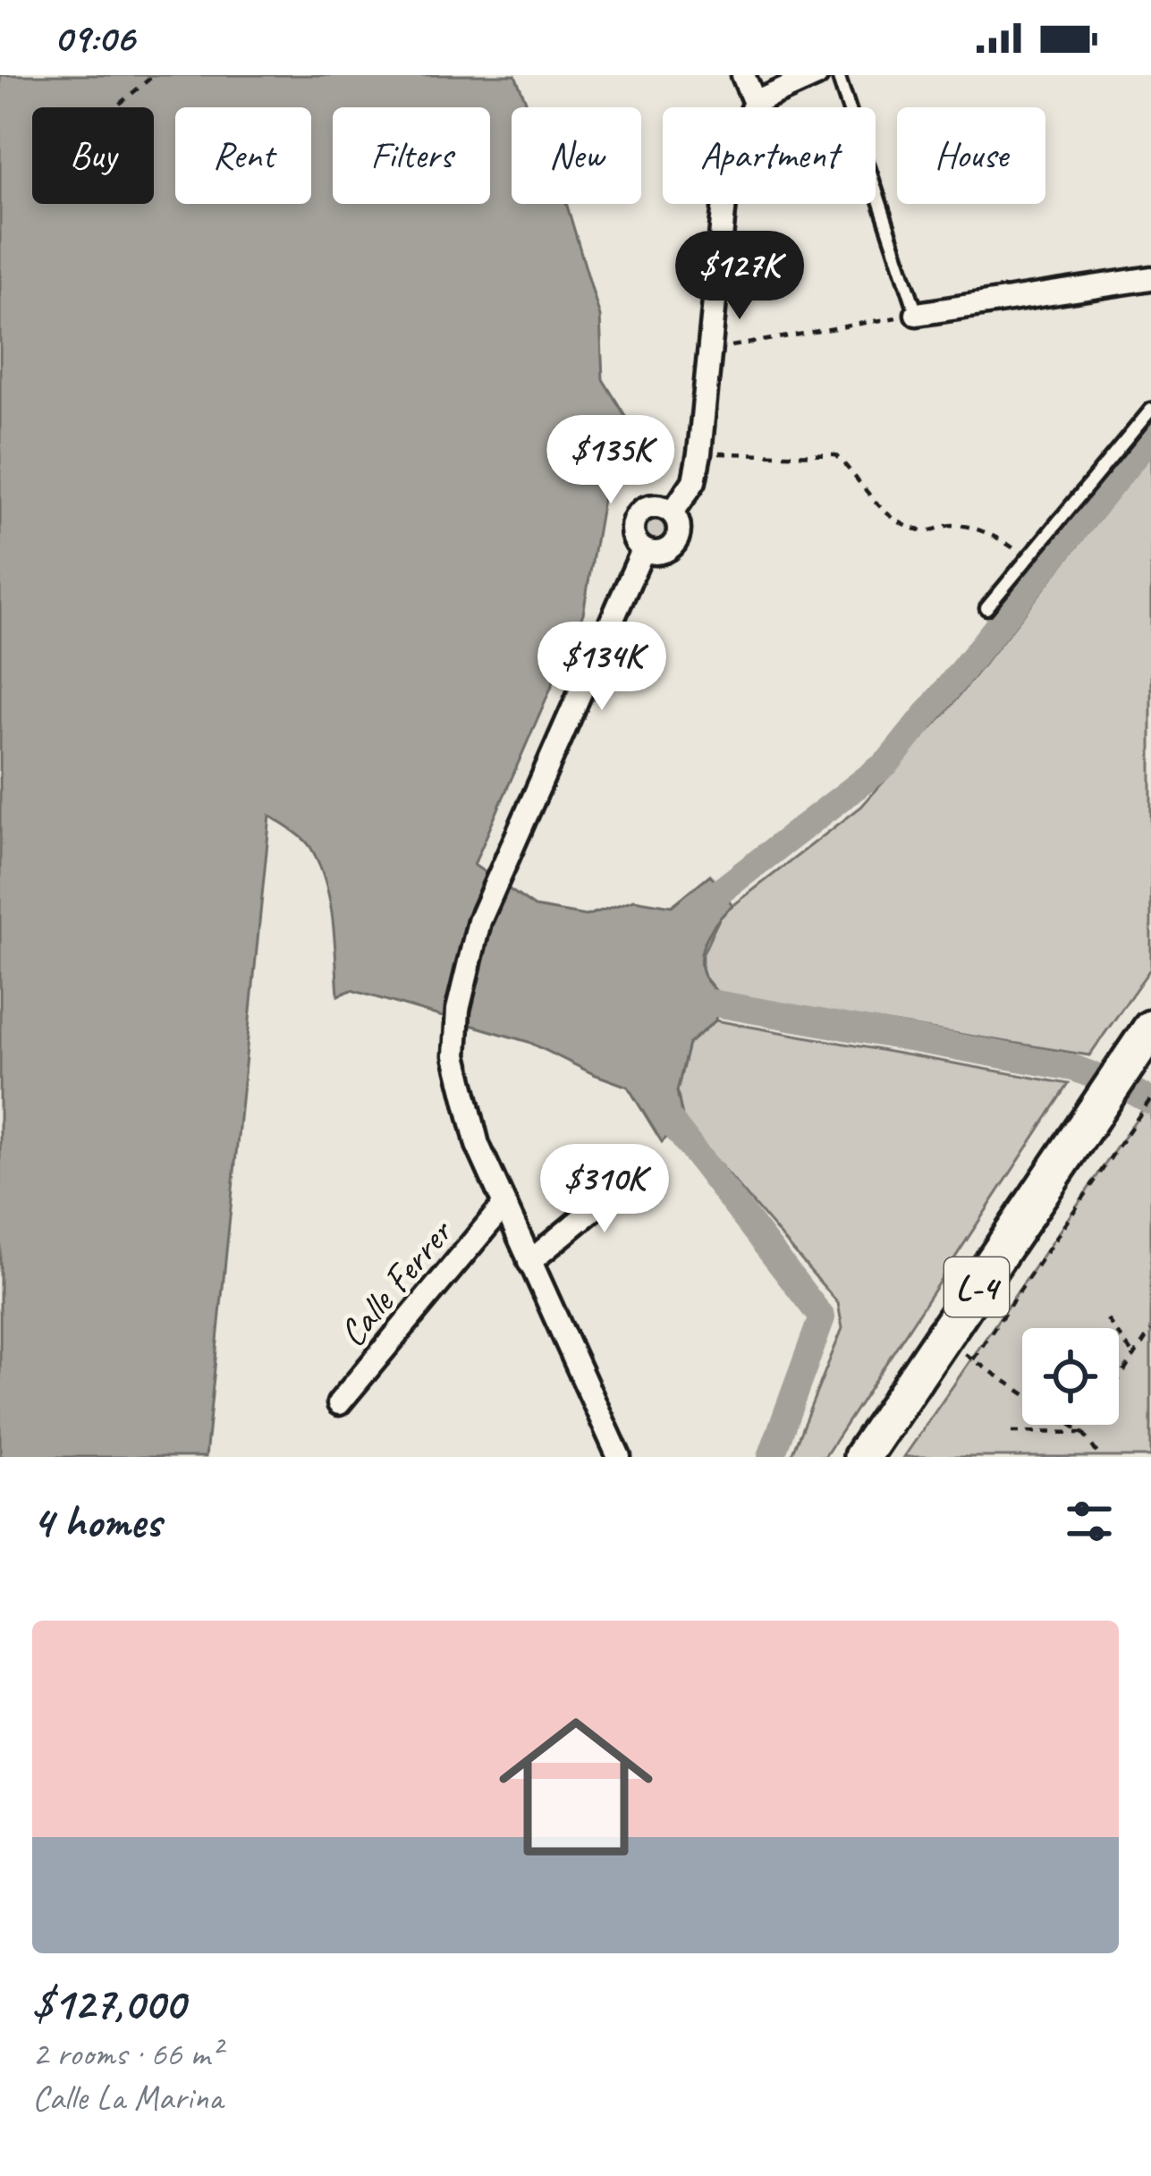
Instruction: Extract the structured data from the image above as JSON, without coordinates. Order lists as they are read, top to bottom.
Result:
{
  "streets": {
    "main road": ["L-4"],
    "street": ["Calle Ferrer"]
  },
  "page": {
    "status": "09:06",
    "chip": [
      "Buy",
      "Rent",
      "Filters",
      "New",
      "Apartment",
      "House"
    ],
    "price": [
      "$127K",
      "$135K",
      "$134K",
      "$310K"
    ],
    "heading": "4 homes",
    "list": [
      {
        "name": "$127,000",
        "note": "2 rooms · 66 m² · Calle La Marina"
      }
    ]
  }
}
